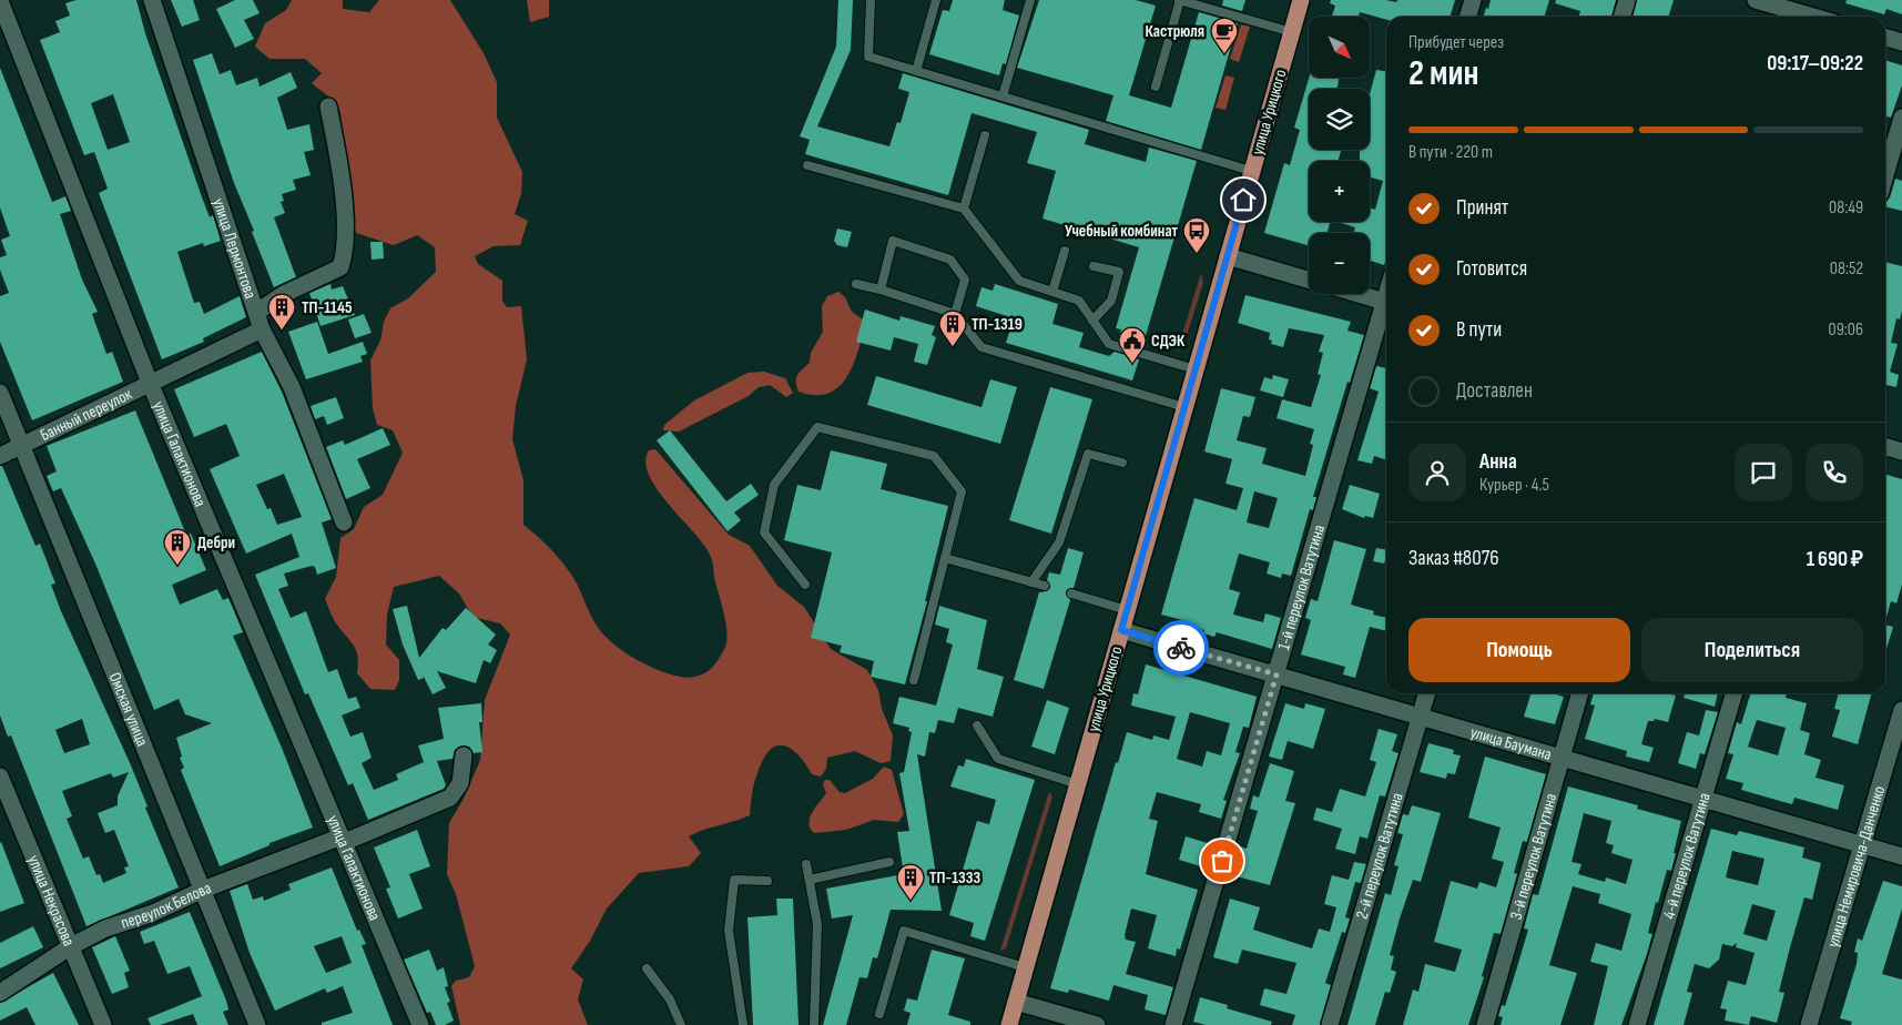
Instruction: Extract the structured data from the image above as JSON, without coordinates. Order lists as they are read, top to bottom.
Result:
{
  "streets": {
    "main road": ["улица Урицкого"],
    "street": [
      "улица Лермонтова",
      "Банный переулок",
      "улица Галактионова",
      "1-й переулок Ватутина",
      "Омская улица",
      "улица Баумана",
      "2-й переулок Ватутина",
      "3-й переулок Ватутина",
      "4-й переулок Ватутина",
      "улица Немировича-Данченко",
      "улица Некрасова",
      "переулок Белова"
    ]
  },
  "crossings": [
    ["улица Урицкого", "улица Баумана"],
    ["улица Лермонтова", "Банный переулок"],
    ["Банный переулок", "улица Галактионова"],
    ["Банный переулок", "Омская улица"],
    ["улица Галактионова", "переулок Белова"],
    ["1-й переулок Ватутина", "улица Баумана"],
    ["Омская улица", "переулок Белова"],
    ["улица Баумана", "2-й переулок Ватутина"],
    ["улица Баумана", "3-й переулок Ватутина"],
    ["улица Баумана", "4-й переулок Ватутина"],
    ["улица Баумана", "улица Немировича-Данченко"],
    ["улица Некрасова", "переулок Белова"]
  ],
  "places": {
    "cafe": ["Кастрюля"],
    "bus stop": ["Учебный комбинат"],
    "building": [
      "ТП-1145",
      "ТП-1319",
      "Дебри",
      "ТП-1333"
    ],
    "public building": ["СДЭК"]
  },
  "north": "bottom right",
  "page": {
    "map_buttons": ["+", "−"],
    "heading": ["2 мин", "Прибудет через", "09:17–09:22"],
    "panel": [
      "Анна",
      "Курьер · 4.5",
      "Заказ #8076",
      "1 690 ₽"
    ],
    "bar": "В пути · 220 m",
    "list": [
      ["Принят", "08:49"],
      ["Готовится", "08:52"],
      ["В пути", "09:06"],
      "Доставлен"
    ],
    "buttons": ["Помощь", "Поделиться"]
  }
}
